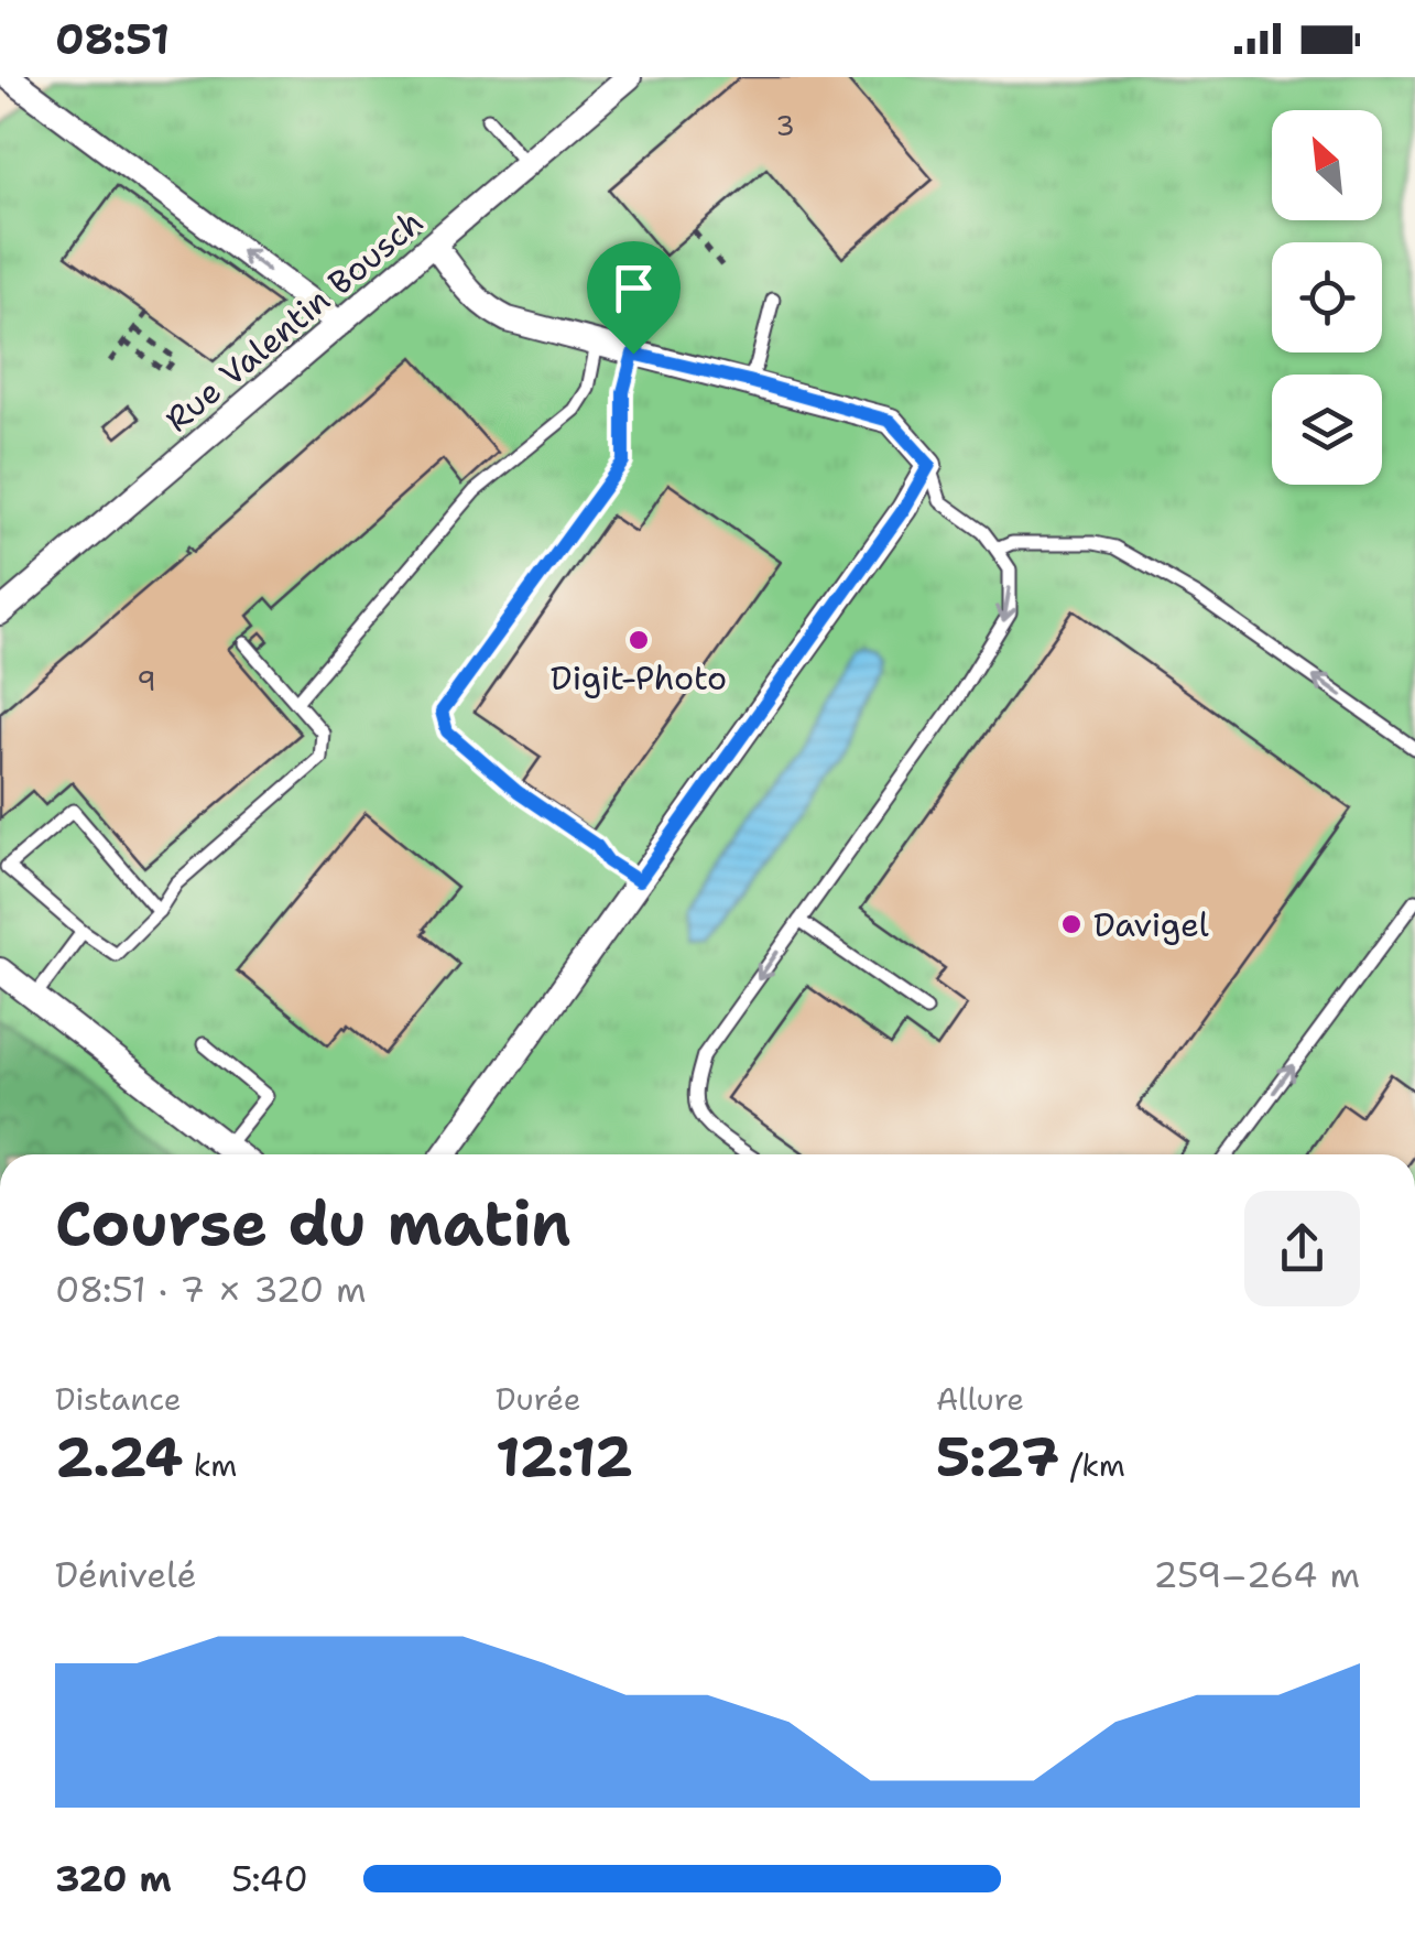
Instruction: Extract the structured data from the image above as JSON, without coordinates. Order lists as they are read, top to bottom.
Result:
{
  "streets": {
    "street": ["Rue Valentin Bousch"]
  },
  "places": ["Digit-Photo", "Davigel"],
  "house_numbers": ["3", "9"],
  "north": "top left",
  "page": {
    "status": "08:51",
    "heading": ["Course du matin", "08:51 · 7 × 320 m"],
    "stats": [
      ["Distance", "2.24 km"],
      ["Durée", "12:12"],
      ["Allure", "5:27 /km"]
    ],
    "chart": ["Dénivelé", "259–264 m"],
    "list": [
      {
        "name": "320 m",
        "note": "5:40"
      }
    ]
  }
}
